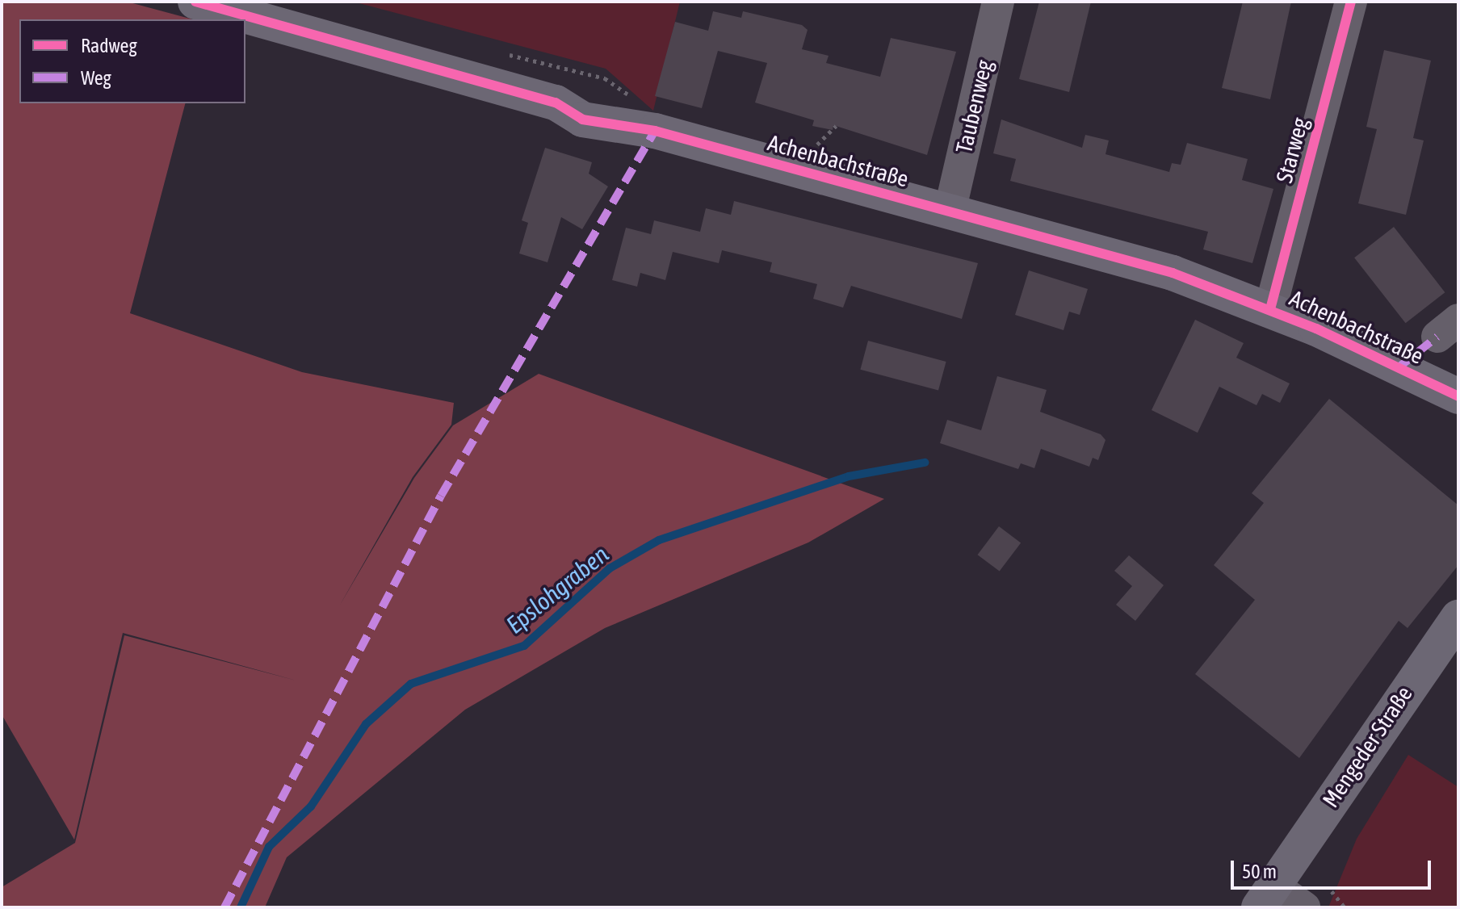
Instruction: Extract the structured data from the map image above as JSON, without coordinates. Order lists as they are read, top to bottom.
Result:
{
  "streets": {
    "street": [
      "Taubenweg",
      "Starweg",
      "Achenbachstraße",
      "Mengeder Straße"
    ]
  },
  "crossings": [
    ["Taubenweg", "Achenbachstraße"],
    ["Starweg", "Achenbachstraße"]
  ],
  "water": ["Epslohgraben"],
  "legend": ["Radweg", "Weg"],
  "scale_bar": "50 m"
}
